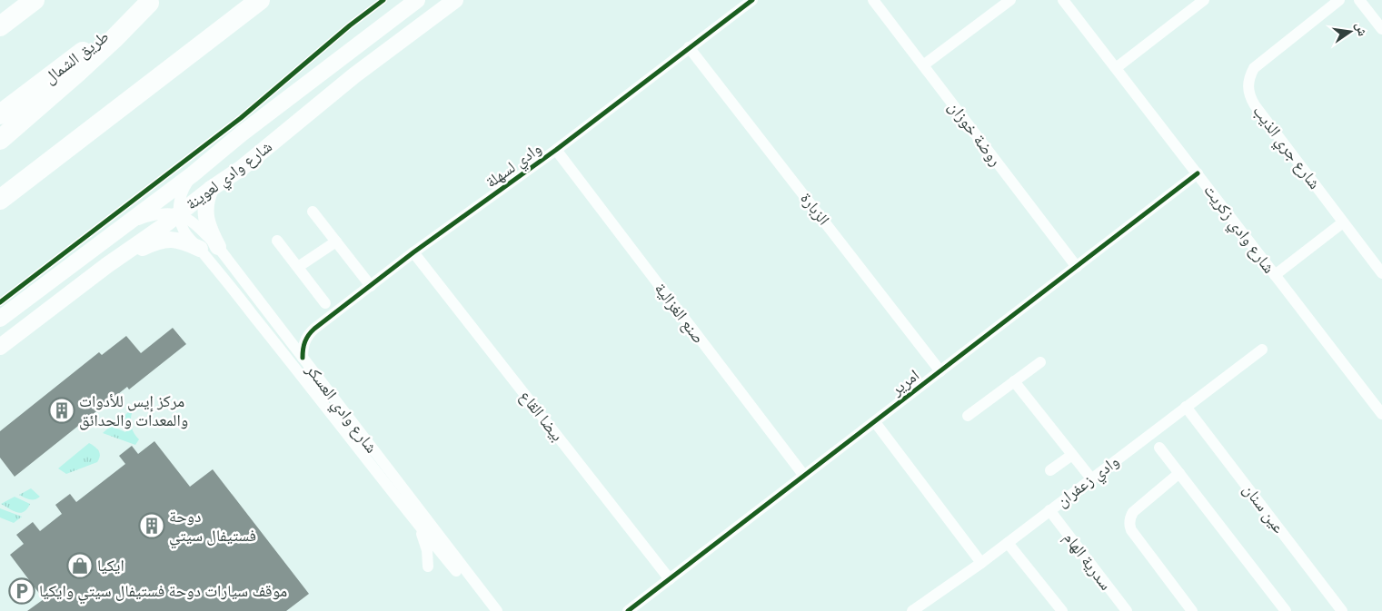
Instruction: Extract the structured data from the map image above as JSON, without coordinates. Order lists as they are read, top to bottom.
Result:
{
  "streets": {
    "highway": ["طريق الشمال"],
    "main road": ["شارع وادي لعوينة"],
    "street": [
      "روضة خوزان",
      "شارع جري الذيب",
      "وادي لسهلة",
      "الزبارة",
      "شارع وادي زكريت",
      "صنع الغزالية",
      "امرير",
      "شارع وادي العسكر",
      "بيضا القاع",
      "وادي زعفران",
      "عين سنان",
      "سدرية الهام"
    ]
  },
  "crossings": [
    ["روضة خوزان", "امرير"],
    ["وادي لسهلة", "الزبارة"],
    ["وادي لسهلة", "صنع الغزالية"],
    ["وادي لسهلة", "شارع وادي العسكر"],
    ["وادي لسهلة", "بيضا القاع"],
    ["شارع وادي لعوينة", "شارع وادي العسكر"],
    ["الزبارة", "امرير"],
    ["شارع وادي زكريت", "امرير"],
    ["صنع الغزالية", "امرير"],
    ["امرير", "بيضا القاع"],
    ["وادي زعفران", "عين سنان"],
    ["وادي زعفران", "سدرية الهام"]
  ],
  "places": {
    "building": ["مركز إيس للأدوات والمعدات والحدائق", "دوحة فستيفال سيتي"],
    "shop": ["ايكيا"],
    "parking": ["موقف سيارات دوحة فستيفال سيتي وايكيا"]
  },
  "north": "right"
}
